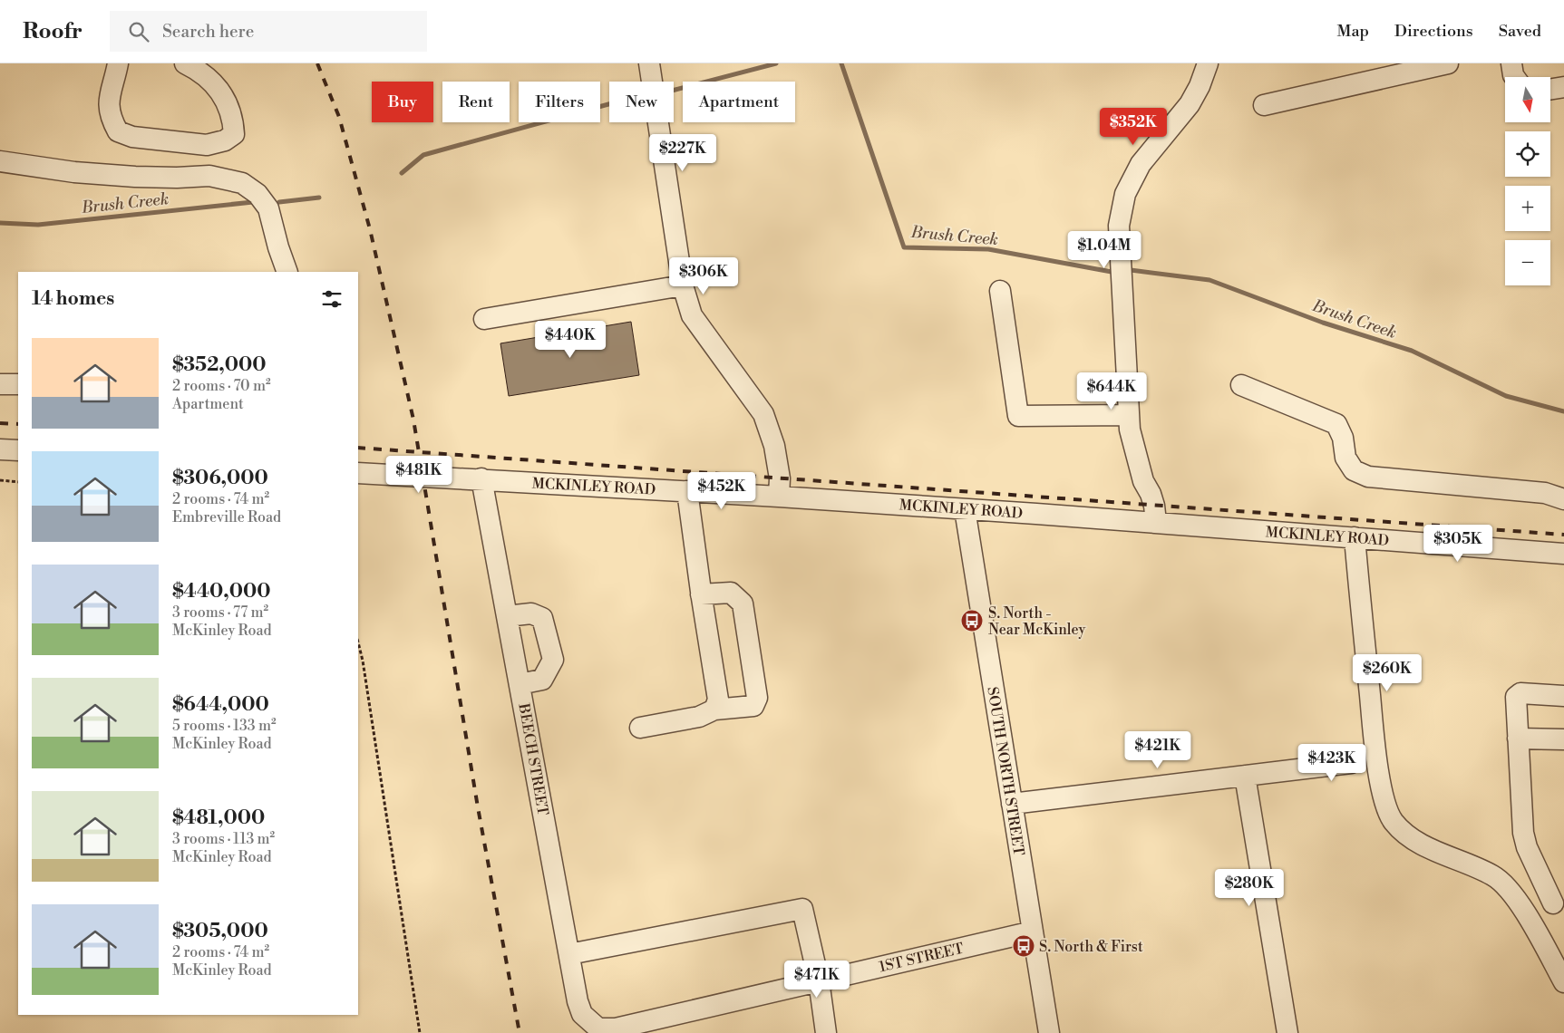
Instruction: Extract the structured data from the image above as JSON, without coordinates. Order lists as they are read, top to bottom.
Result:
{
  "streets": {
    "street": [
      "MCKINLEY ROAD",
      "BEECH STREET",
      "SOUTH NORTH STREET",
      "1ST STREET"
    ]
  },
  "crossings": [
    ["MCKINLEY ROAD", "BEECH STREET"],
    ["MCKINLEY ROAD", "SOUTH NORTH STREET"],
    ["BEECH STREET", "1ST STREET"],
    ["SOUTH NORTH STREET", "1ST STREET"]
  ],
  "water": ["Brush Creek"],
  "places": {
    "bus stop": ["S. North - Near McKinley", "S. North & First"]
  },
  "north": "bottom",
  "page": {
    "header": "Roofr",
    "search": "Search here",
    "nav": ["Map", "Directions", "Saved"],
    "map_buttons": ["+", "−"],
    "chip": [
      "Buy",
      "Rent",
      "Filters",
      "New",
      "Apartment"
    ],
    "price": [
      "$352K",
      "$227K",
      "$1.04M",
      "$306K",
      "$440K",
      "$644K",
      "$481K",
      "$452K",
      "$305K",
      "$260K",
      "$421K",
      "$423K",
      "$280K",
      "$471K"
    ],
    "heading": "14 homes",
    "list": [
      {
        "name": "$352,000",
        "note": "2 rooms · 70 m² · Apartment"
      },
      {
        "name": "$306,000",
        "note": "2 rooms · 74 m² · Embreville Road"
      },
      {
        "name": "$440,000",
        "note": "3 rooms · 77 m² · McKinley Road"
      },
      {
        "name": "$644,000",
        "note": "5 rooms · 133 m² · McKinley Road"
      },
      {
        "name": "$481,000",
        "note": "3 rooms · 113 m² · McKinley Road"
      },
      {
        "name": "$305,000",
        "note": "2 rooms · 74 m² · McKinley Road"
      }
    ]
  }
}
